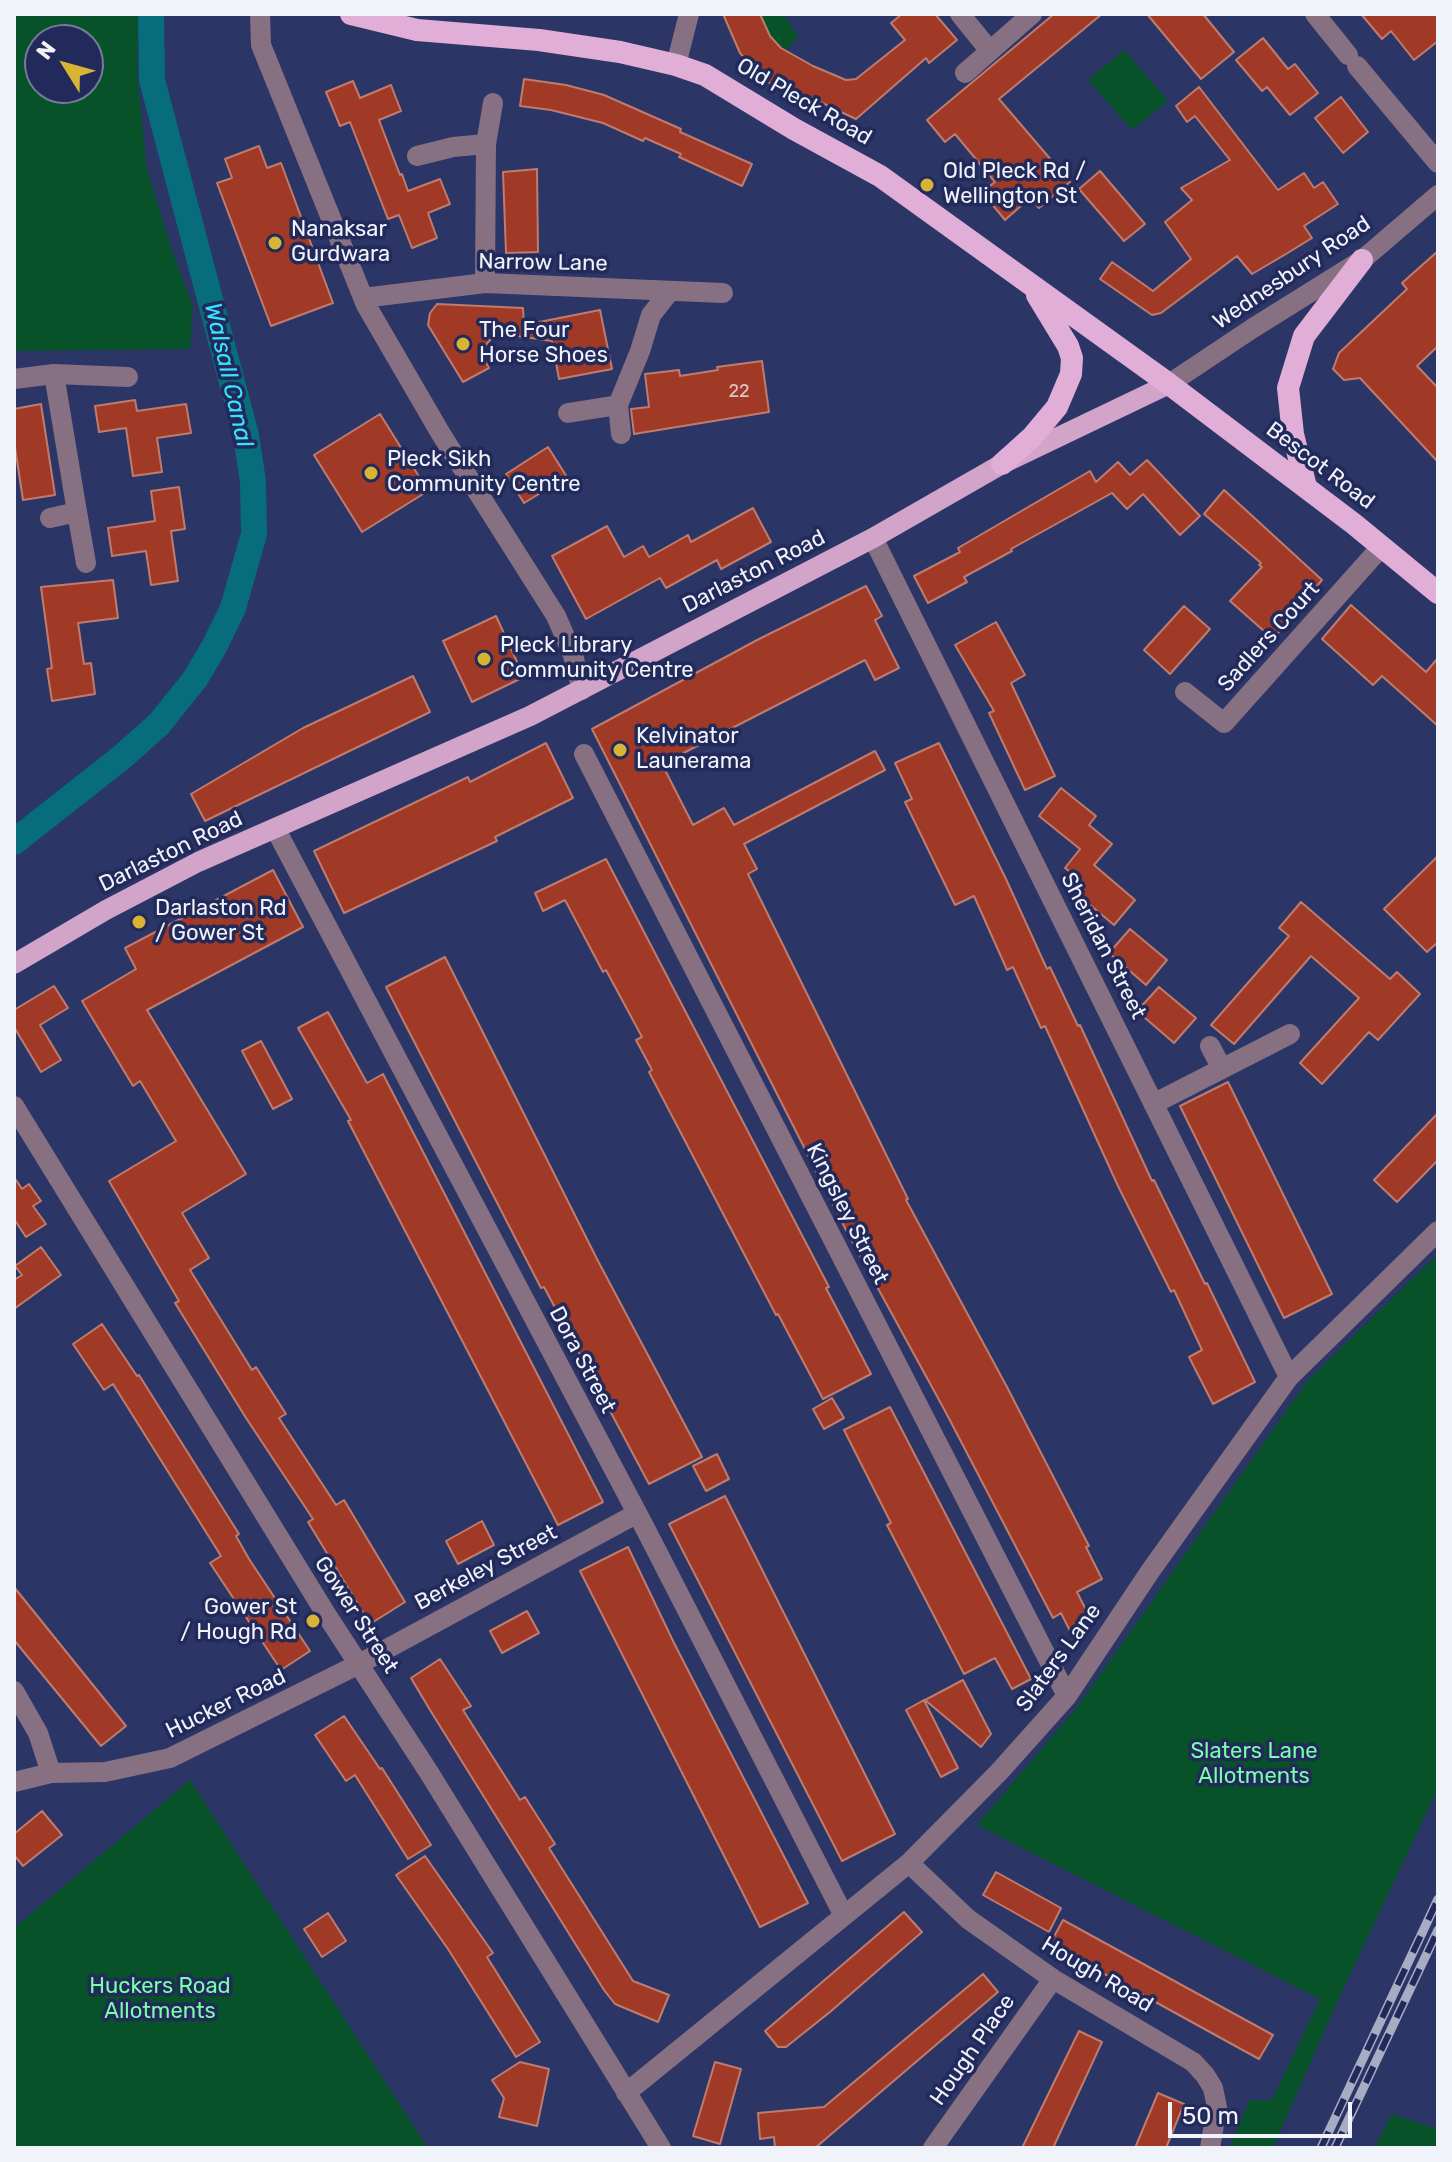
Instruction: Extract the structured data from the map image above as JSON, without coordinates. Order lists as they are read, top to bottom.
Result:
{
  "streets": {
    "highway": ["Old Pleck Road", "Bescot Road"],
    "main road": ["Darlaston Road"],
    "street": [
      "Narrow Lane",
      "Wednesbury Road",
      "Sadlers Court",
      "Sheridan Street",
      "Kingsley Street",
      "Dora Street",
      "Berkeley Street",
      "Gower Street",
      "Slaters Lane",
      "Hucker Road",
      "Hough Road",
      "Hough Place"
    ]
  },
  "crossings": [
    ["Old Pleck Road", "Wednesbury Road"],
    ["Old Pleck Road", "Bescot Road"],
    ["Old Pleck Road", "Darlaston Road"],
    ["Wednesbury Road", "Bescot Road"],
    ["Wednesbury Road", "Darlaston Road"],
    ["Bescot Road", "Darlaston Road"],
    ["Bescot Road", "Sadlers Court"],
    ["Darlaston Road", "Sheridan Street"],
    ["Darlaston Road", "Dora Street"],
    ["Sheridan Street", "Slaters Lane"],
    ["Kingsley Street", "Slaters Lane"],
    ["Dora Street", "Berkeley Street"],
    ["Dora Street", "Slaters Lane"],
    ["Berkeley Street", "Gower Street"],
    ["Berkeley Street", "Hucker Road"],
    ["Gower Street", "Slaters Lane"],
    ["Gower Street", "Hucker Road"],
    ["Slaters Lane", "Hough Road"],
    ["Hough Road", "Hough Place"]
  ],
  "water": ["Walsall Canal"],
  "parks": ["Slaters Lane Allotments", "Huckers Road Allotments"],
  "places": [
    "Old Pleck Rd / Wellington St",
    "Nanaksar Gurdwara",
    "The Four Horse Shoes",
    "Pleck Sikh Community Centre",
    "Pleck Library Community Centre",
    "Kelvinator Launerama",
    "Darlaston Rd / Gower St",
    "Gower St / Hough Rd"
  ],
  "house_numbers": ["22"],
  "scale_bar": "50 m",
  "north": "top left"
}
